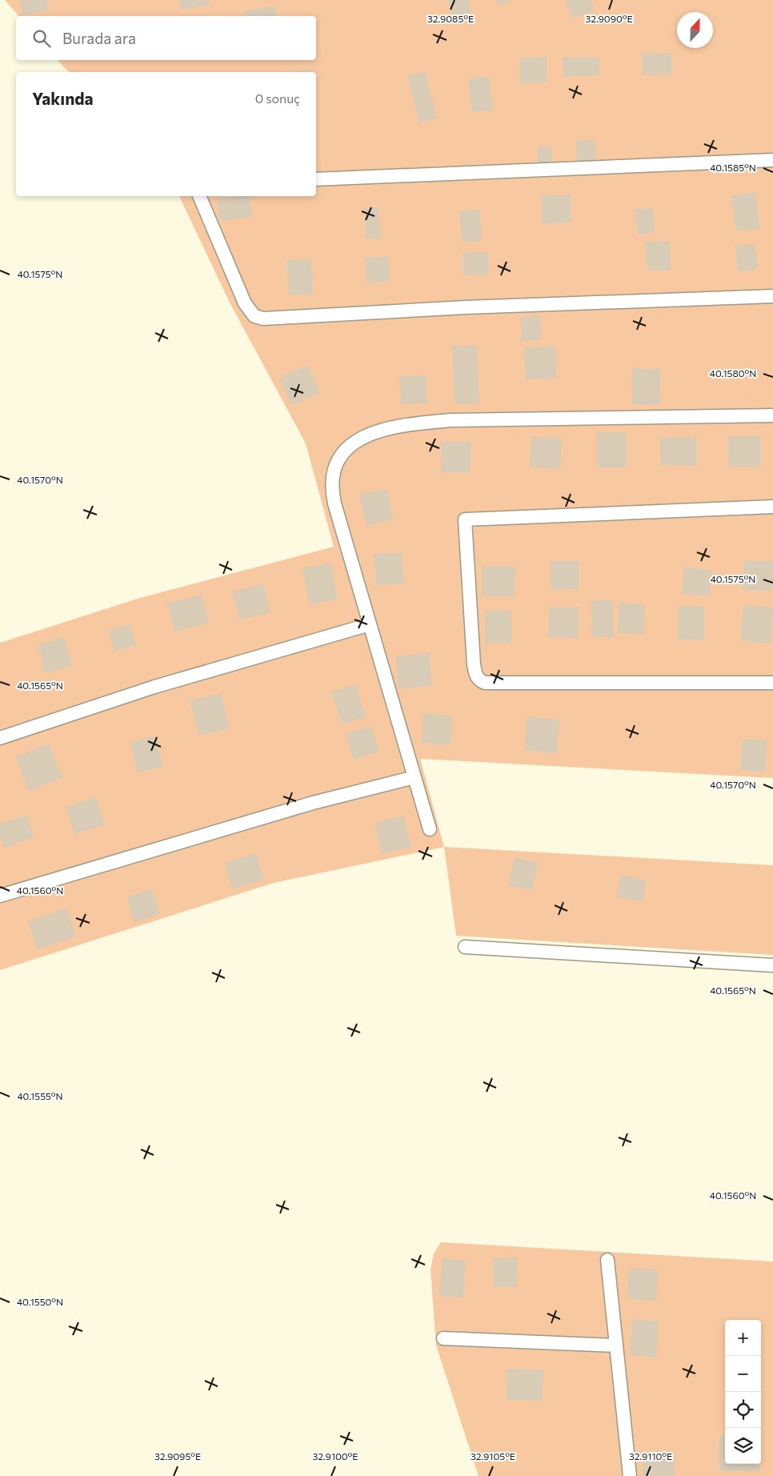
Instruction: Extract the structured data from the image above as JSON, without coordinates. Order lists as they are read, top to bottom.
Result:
{
  "north": "top",
  "page": {
    "search": "Burada ara",
    "heading": ["Yakında", "0 sonuç"],
    "map_buttons": ["+", "−"]
  },
  "coordinates": [
    "32.9085°E",
    "32.9090°E",
    "40.1585°N",
    "40.1575°N",
    "40.1580°N",
    "40.1570°N",
    "40.1565°N",
    "40.1560°N",
    "40.1555°N",
    "40.1550°N",
    "32.9095°E",
    "32.9100°E",
    "32.9105°E",
    "32.9110°E"
  ]
}
